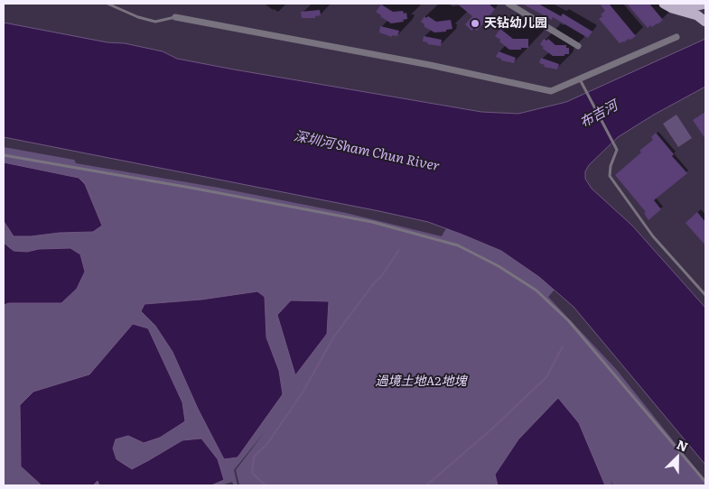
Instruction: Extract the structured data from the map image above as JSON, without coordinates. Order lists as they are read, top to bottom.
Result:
{
  "water": ["布吉河", "深圳河 Sham Chun River"],
  "parks": ["過境土地A2地塊"],
  "places": ["天钻幼儿园"],
  "north": "top right"
}
